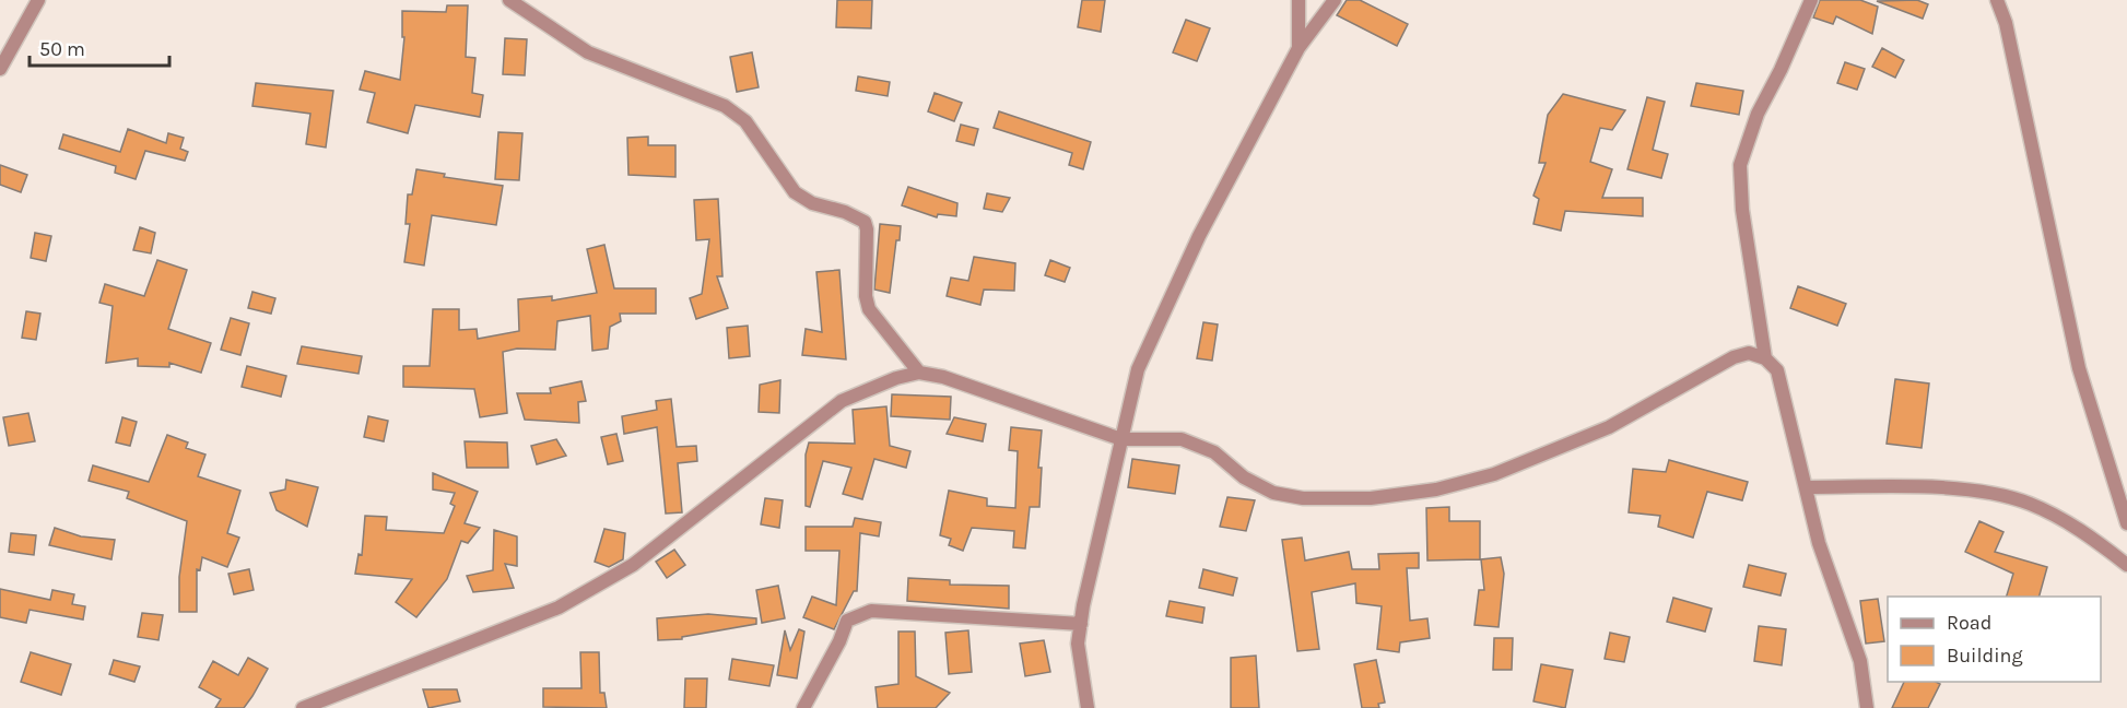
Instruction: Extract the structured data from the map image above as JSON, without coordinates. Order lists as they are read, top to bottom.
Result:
{
  "legend": ["Road", "Building"],
  "scale_bar": "50 m"
}
